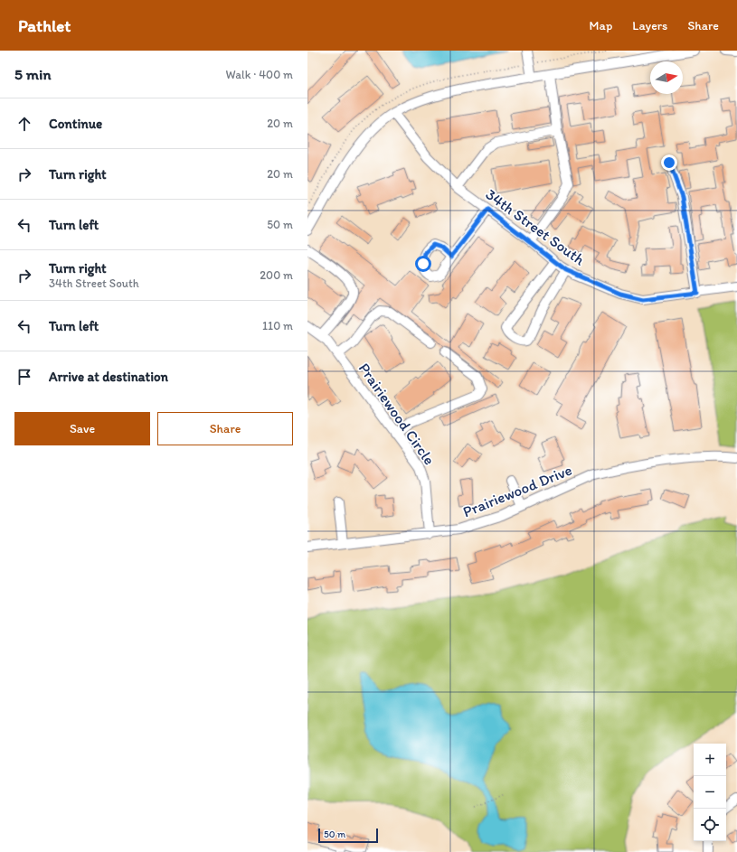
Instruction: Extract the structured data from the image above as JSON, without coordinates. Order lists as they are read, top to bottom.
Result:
{
  "streets": {
    "street": ["34th Street South", "Prairiewood Circle", "Prairiewood Drive"]
  },
  "crossings": [
    ["Prairiewood Circle", "Prairiewood Drive"]
  ],
  "scale_bar": "50 m",
  "north": "right",
  "page": {
    "header": "Pathlet",
    "nav": ["Map", "Layers", "Share"],
    "heading": ["5 min", "Walk · 400 m"],
    "list": [
      ["Continue", "20 m"],
      ["Turn right", "20 m"],
      ["Turn left", "50 m"],
      ["Turn right", "34th Street South", "200 m"],
      ["Turn left", "110 m"],
      "Arrive at destination"
    ],
    "buttons": ["Save", "Share"],
    "map_buttons": ["+", "−"],
    "scale": "50 m"
  }
}
